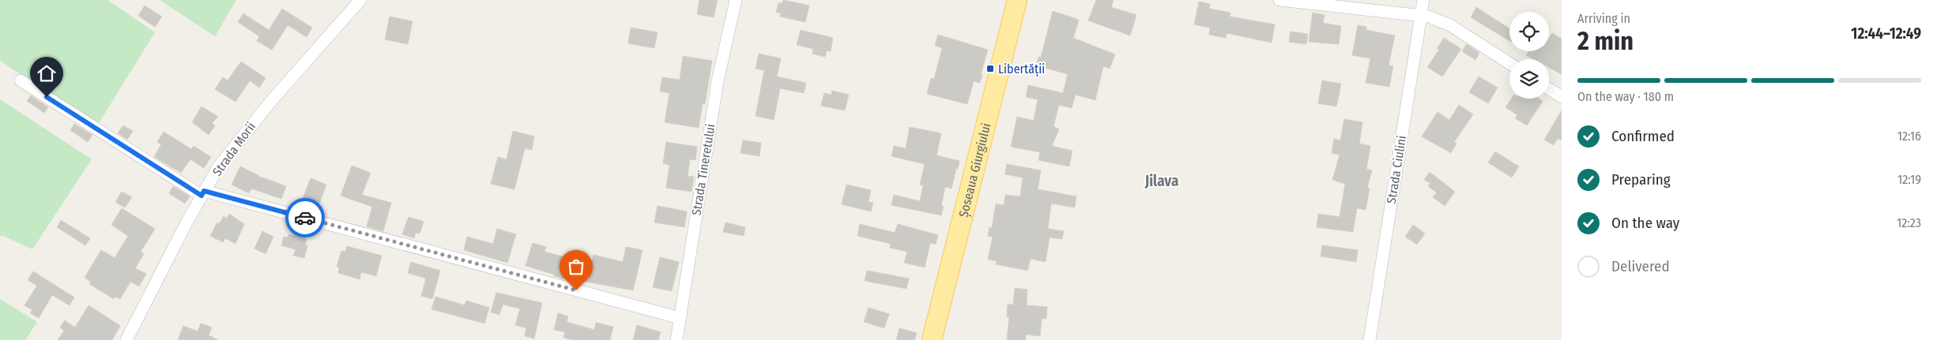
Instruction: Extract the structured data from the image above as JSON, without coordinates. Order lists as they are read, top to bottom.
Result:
{
  "streets": {
    "highway": ["Șoseaua Giurgiului"],
    "street": ["Strada Morii", "Strada Tineretului", "Strada Ciulini"]
  },
  "districts": ["Jilava"],
  "places": {
    "transit": ["Libertății"]
  },
  "page": {
    "heading": ["2 min", "Arriving in", "12:44–12:49"],
    "bar": "On the way · 180 m",
    "list": [
      ["Confirmed", "12:16"],
      ["Preparing", "12:19"],
      ["On the way", "12:23"],
      "Delivered"
    ]
  }
}
